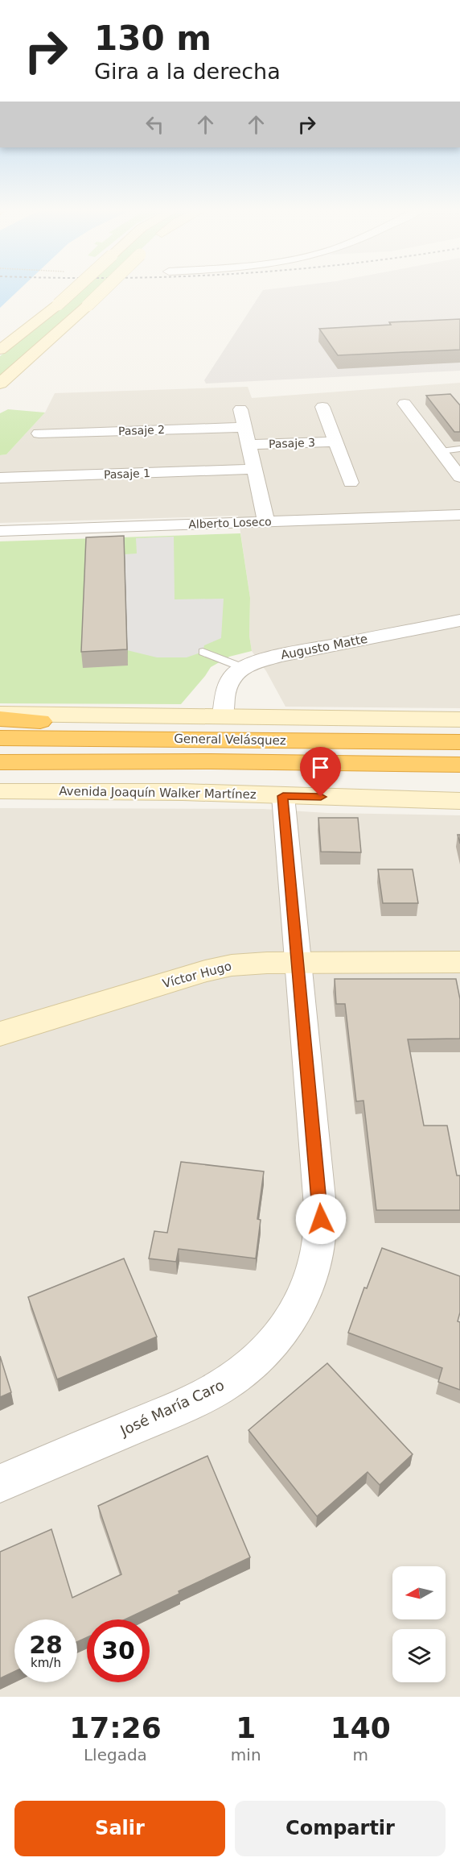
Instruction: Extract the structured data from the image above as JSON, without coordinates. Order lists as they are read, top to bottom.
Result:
{
  "streets": {
    "highway": ["General Velásquez"],
    "main road": ["Avenida Joaquín Walker Martínez", "Víctor Hugo"],
    "street": [
      "Pasaje 2",
      "Pasaje 3",
      "Pasaje 1",
      "Alberto Loseco",
      "Augusto Matte",
      "José María Caro"
    ]
  },
  "crossings": [
    ["Avenida Joaquín Walker Martínez", "José María Caro"],
    ["Víctor Hugo", "José María Caro"]
  ],
  "north": "left",
  "page": {
    "turn": ["130 m", "Gira a la derecha"],
    "speed": "28 km/h",
    "limit": "30",
    "eta": [
      "17:26",
      "Llegada",
      "1",
      "min",
      "140",
      "m"
    ],
    "buttons": ["Salir", "Compartir"]
  }
}
